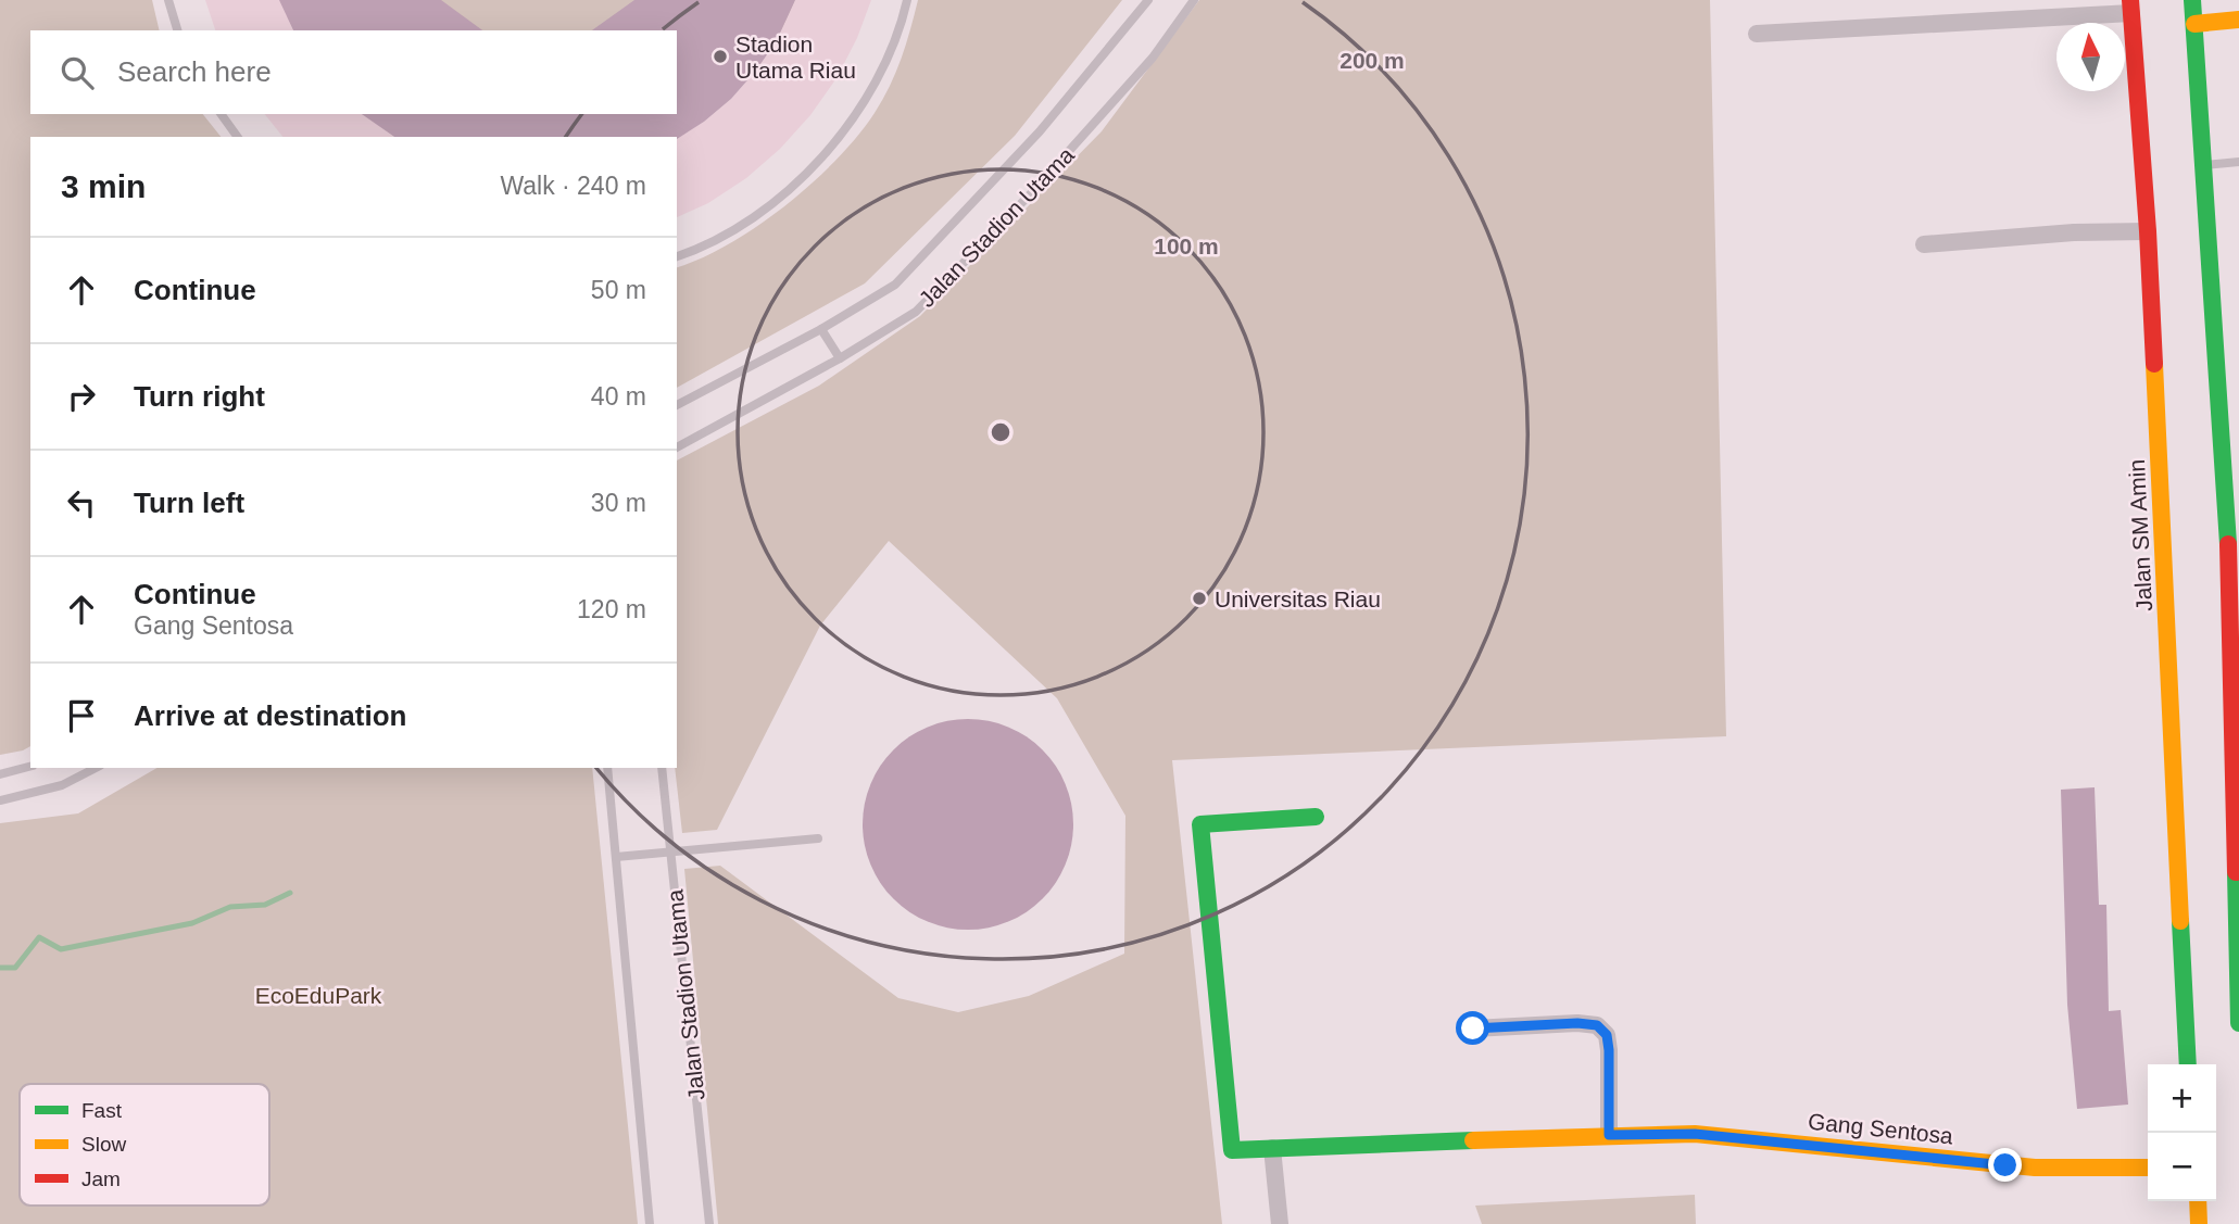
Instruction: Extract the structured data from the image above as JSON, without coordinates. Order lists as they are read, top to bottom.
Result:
{
  "streets": {
    "main road": ["Jalan SM Amin", "Gang Sentosa"],
    "lane": ["Jalan Stadion Utama"]
  },
  "parks": ["EcoEduPark"],
  "places": ["Stadion Utama Riau", "Universitas Riau"],
  "legend": ["Fast", "Slow", "Jam"],
  "north": "top",
  "page": {
    "search": "Search here",
    "heading": ["3 min", "Walk · 240 m"],
    "list": [
      ["Continue", "50 m"],
      ["Turn right", "40 m"],
      ["Turn left", "30 m"],
      ["Continue", "Gang Sentosa", "120 m"],
      "Arrive at destination"
    ],
    "map_buttons": ["+", "−"]
  },
  "rings": ["200 m", "100 m"]
}
